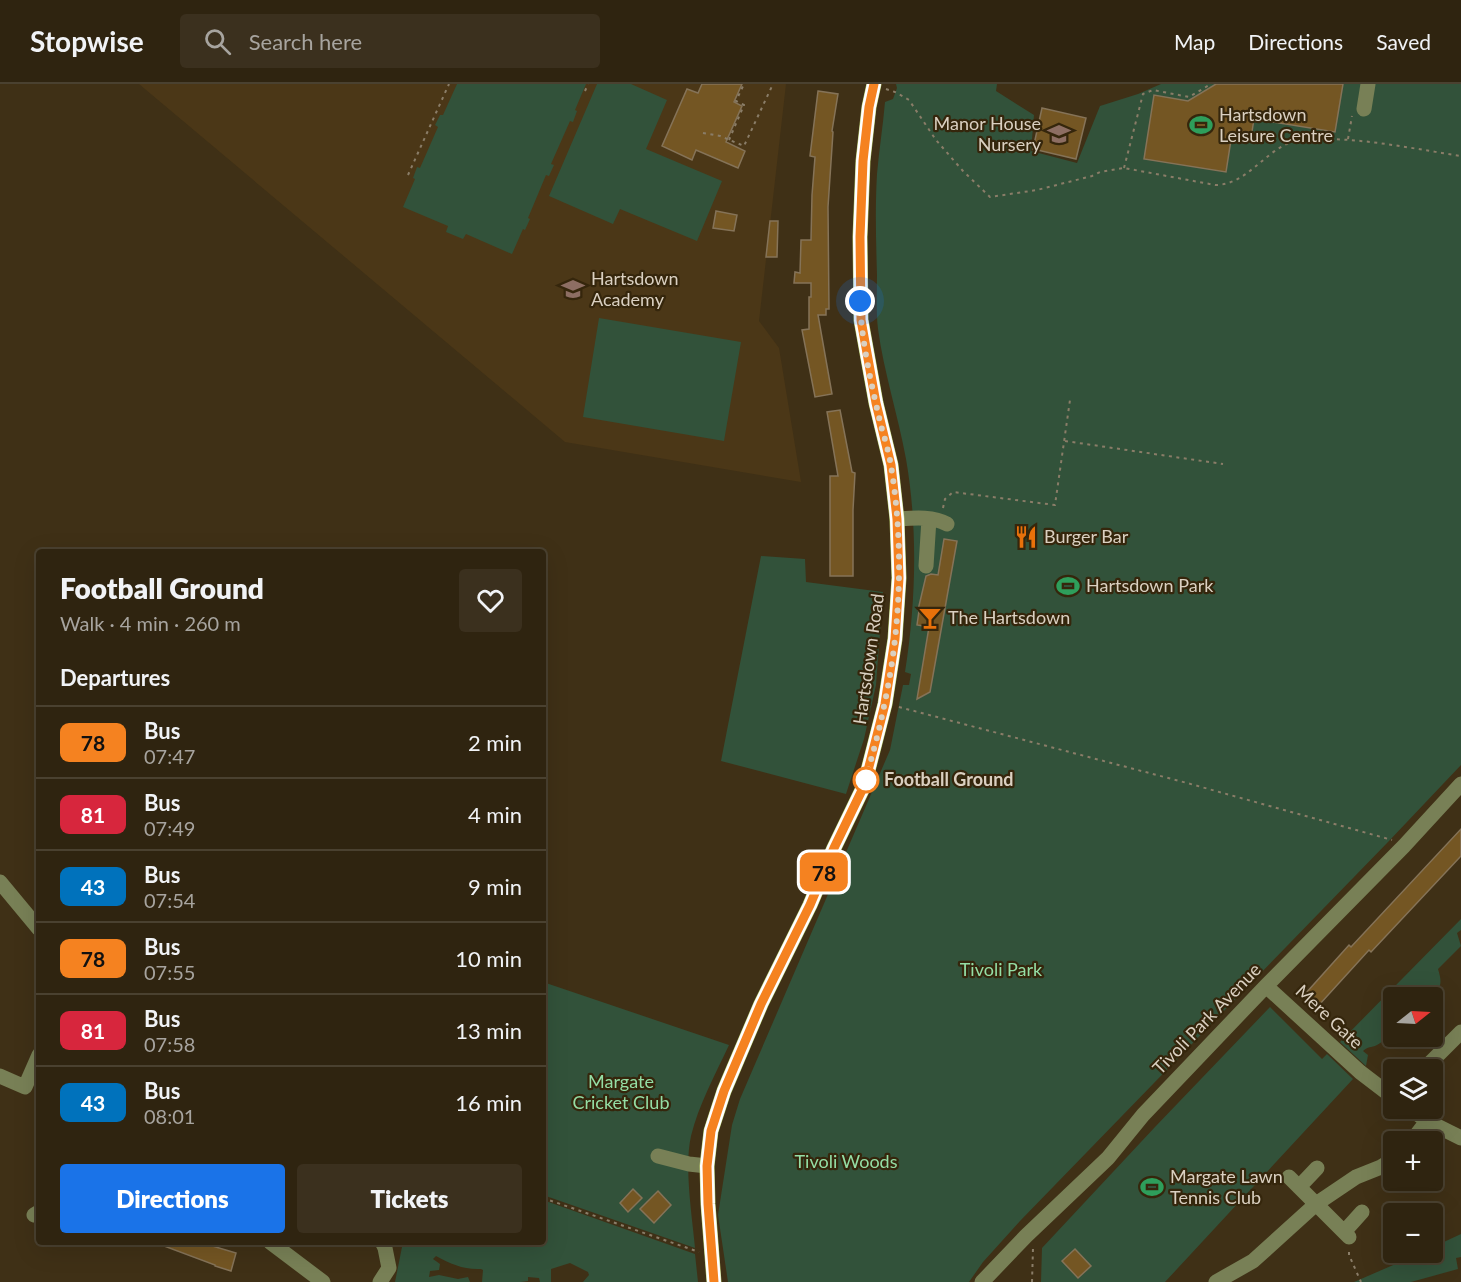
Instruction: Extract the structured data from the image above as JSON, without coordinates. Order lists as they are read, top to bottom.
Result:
{
  "streets": {
    "main road": ["Hartsdown Road"],
    "street": ["Mere Gate", "Tivoli Park Avenue"]
  },
  "crossings": [
    ["Mere Gate", "Tivoli Park Avenue"]
  ],
  "parks": ["Tivoli Park", "Margate Cricket Club", "Tivoli Woods"],
  "places": {
    "sports": ["Hartsdown Leisure Centre", "Hartsdown Park", "Margate Lawn Tennis Club"],
    "school or university": ["Manor House Nursery", "Hartsdown Academy"],
    "restaurant": ["Burger Bar"],
    "bar": ["The Hartsdown"],
    "other": ["Football Ground"]
  },
  "lines": ["bus line 78"],
  "north": "right",
  "page": {
    "header": "Stopwise",
    "search": "Search here",
    "nav": ["Map", "Directions", "Saved"],
    "on_map": "78",
    "heading": [
      ["Football Ground", "Walk · 4 min · 260 m"],
      "Departures"
    ],
    "list": [
      {
        "mark": "78",
        "name": "Bus",
        "note": "07:47",
        "value": "2 min"
      },
      {
        "mark": "81",
        "name": "Bus",
        "note": "07:49",
        "value": "4 min"
      },
      {
        "mark": "43",
        "name": "Bus",
        "note": "07:54",
        "value": "9 min"
      },
      {
        "mark": "78",
        "name": "Bus",
        "note": "07:55",
        "value": "10 min"
      },
      {
        "mark": "81",
        "name": "Bus",
        "note": "07:58",
        "value": "13 min"
      },
      {
        "mark": "43",
        "name": "Bus",
        "note": "08:01",
        "value": "16 min"
      }
    ],
    "map_buttons": ["+", "−"],
    "buttons": ["Directions", "Tickets"]
  }
}
